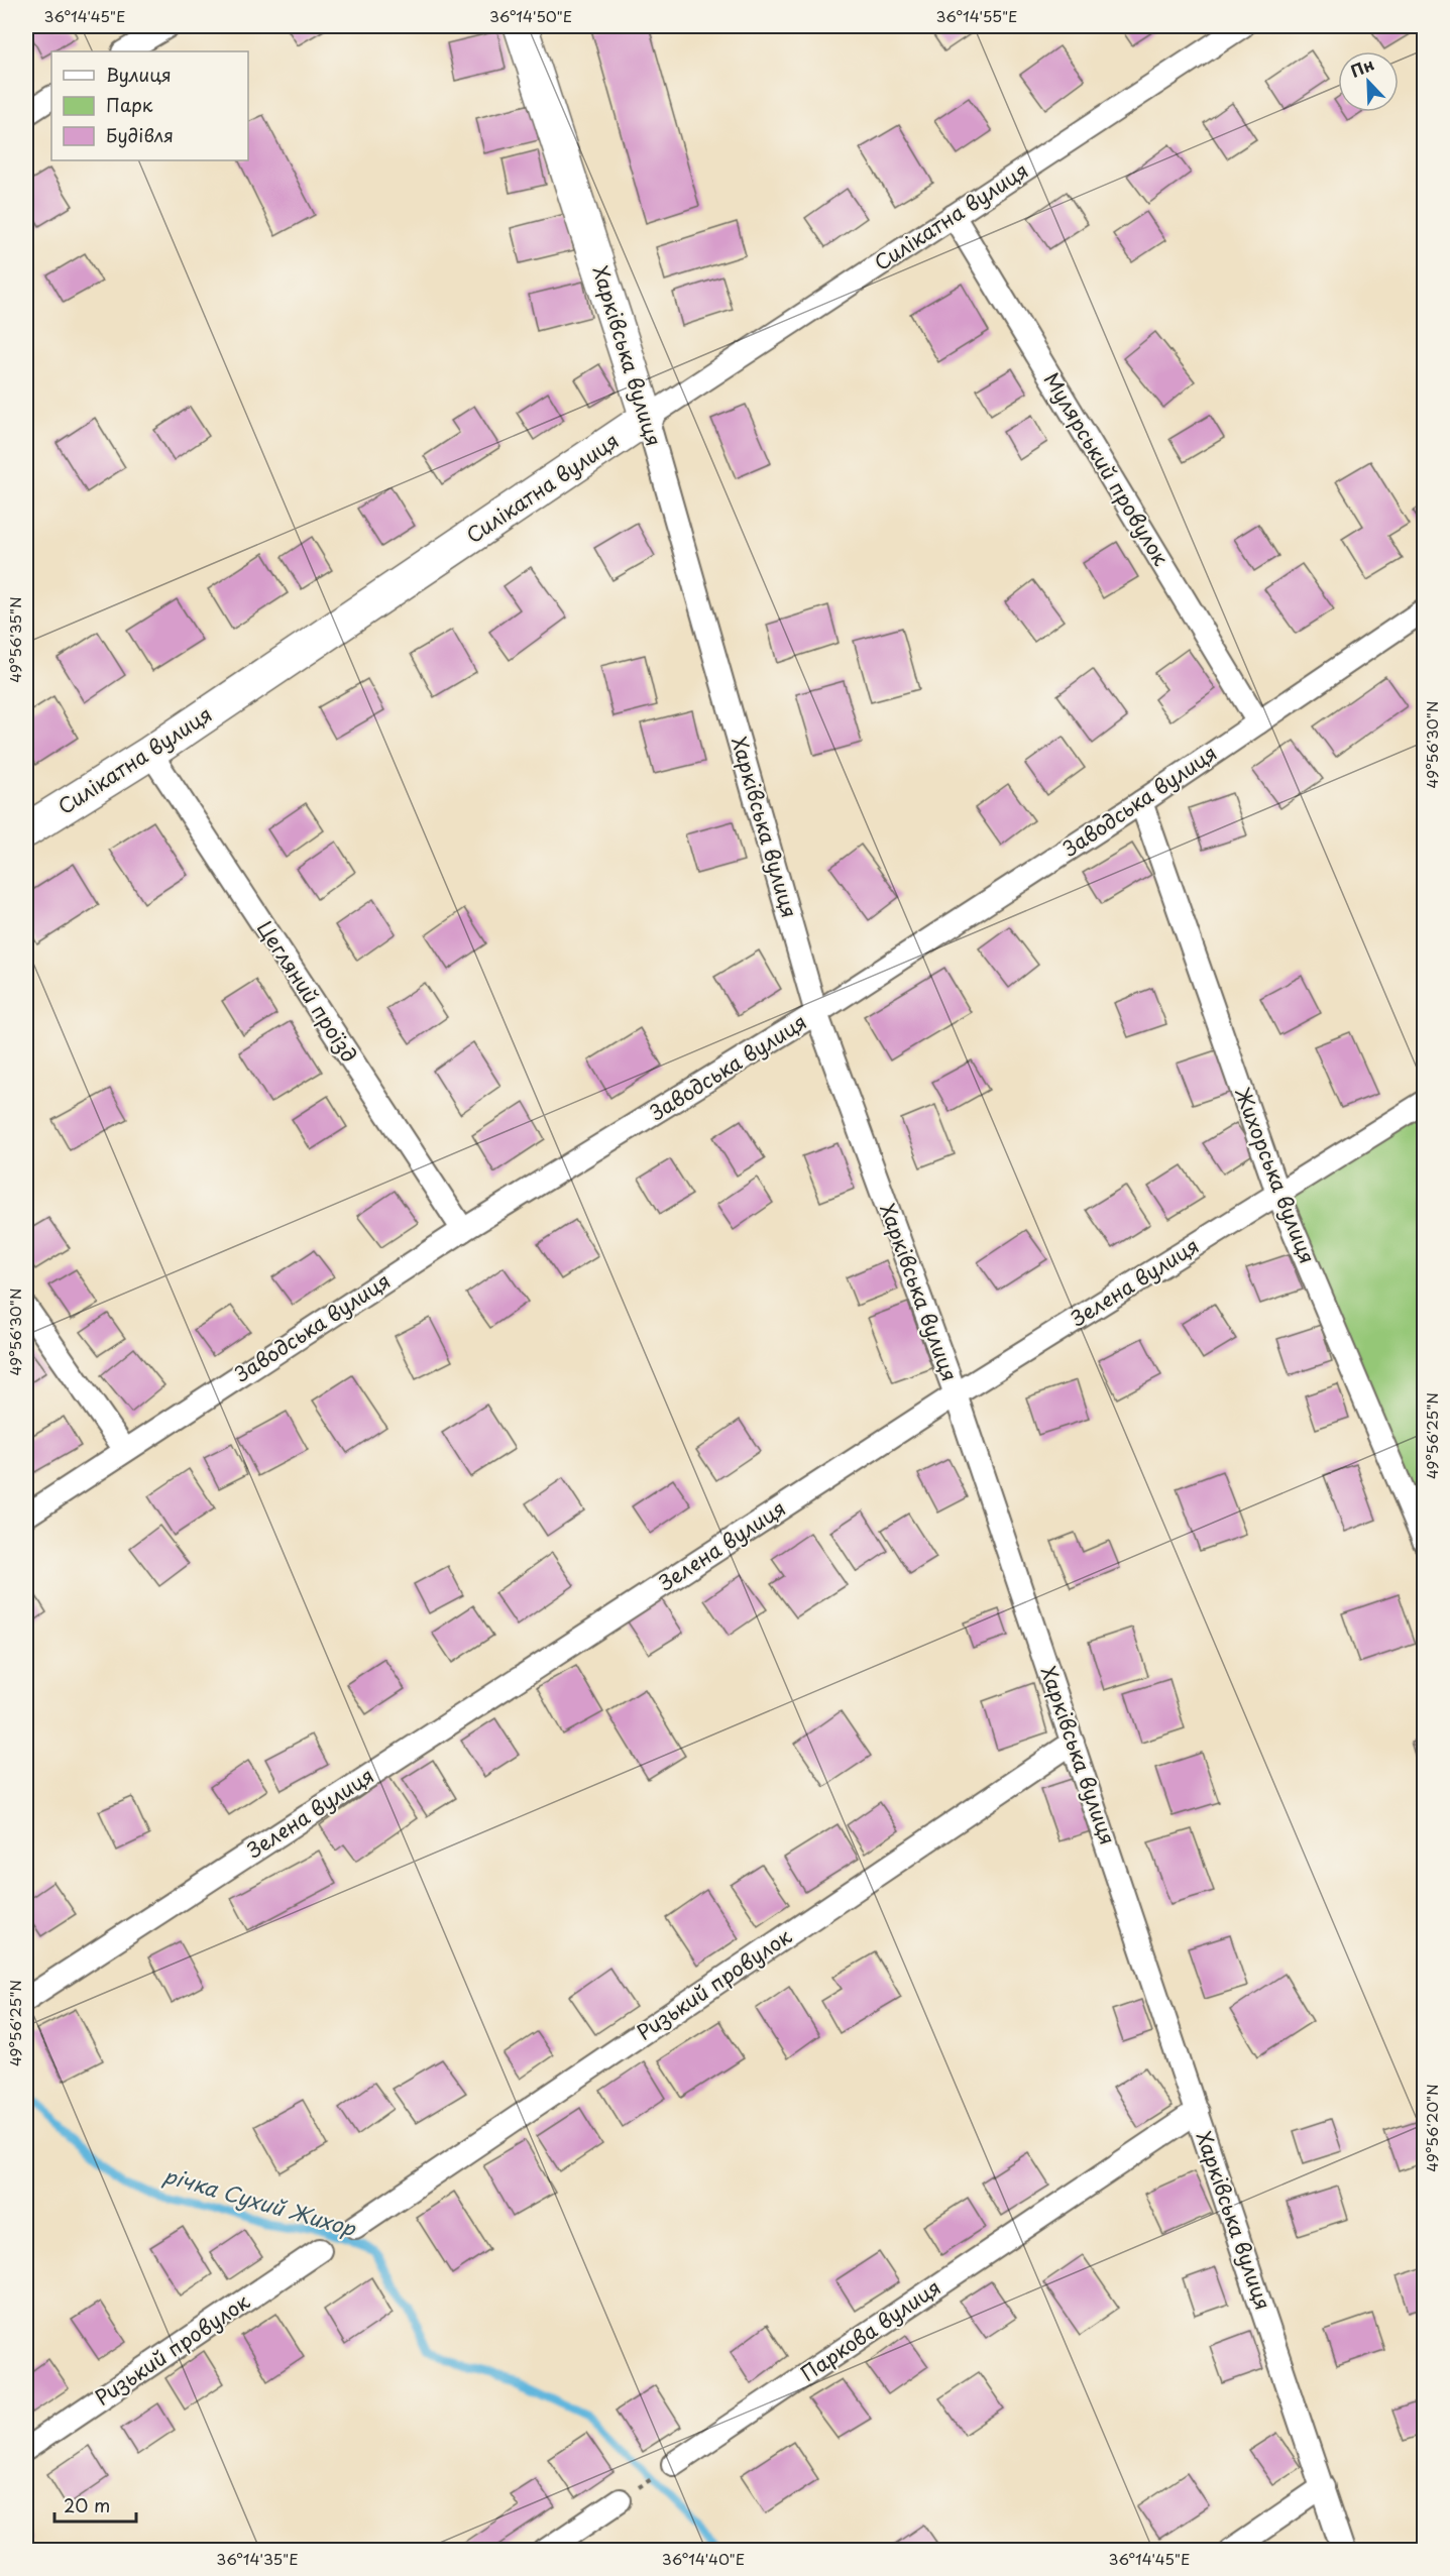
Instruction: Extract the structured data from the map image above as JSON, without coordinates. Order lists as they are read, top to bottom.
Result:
{
  "streets": {
    "main road": ["Силікатна вулиця", "Харківська вулиця"],
    "street": [
      "Мулярський провулок",
      "Заводська вулиця",
      "Цегляний проїзд",
      "Жихорська вулиця",
      "Зелена вулиця",
      "Ризький провулок",
      "Паркова вулиця"
    ]
  },
  "crossings": [
    ["Силікатна вулиця", "Харківська вулиця"],
    ["Силікатна вулиця", "Мулярський провулок"],
    ["Силікатна вулиця", "Цегляний проїзд"],
    ["Харківська вулиця", "Заводська вулиця"],
    ["Харківська вулиця", "Зелена вулиця"],
    ["Харківська вулиця", "Ризький провулок"],
    ["Харківська вулиця", "Паркова вулиця"],
    ["Мулярський провулок", "Заводська вулиця"],
    ["Заводська вулиця", "Цегляний проїзд"],
    ["Заводська вулиця", "Жихорська вулиця"],
    ["Жихорська вулиця", "Зелена вулиця"]
  ],
  "water": ["річка Сухий Жихор"],
  "legend": ["Вулиця", "Парк", "Будівля"],
  "scale_bar": "20 m",
  "north": "top left",
  "coordinates": [
    "36°14'45\"E",
    "36°14'50\"E",
    "36°14'55\"E",
    "49°56'35\"N",
    "49°56'30\"N",
    "49°56'25\"N",
    "49°56'20\"N",
    "36°14'35\"E",
    "36°14'40\"E"
  ]
}
